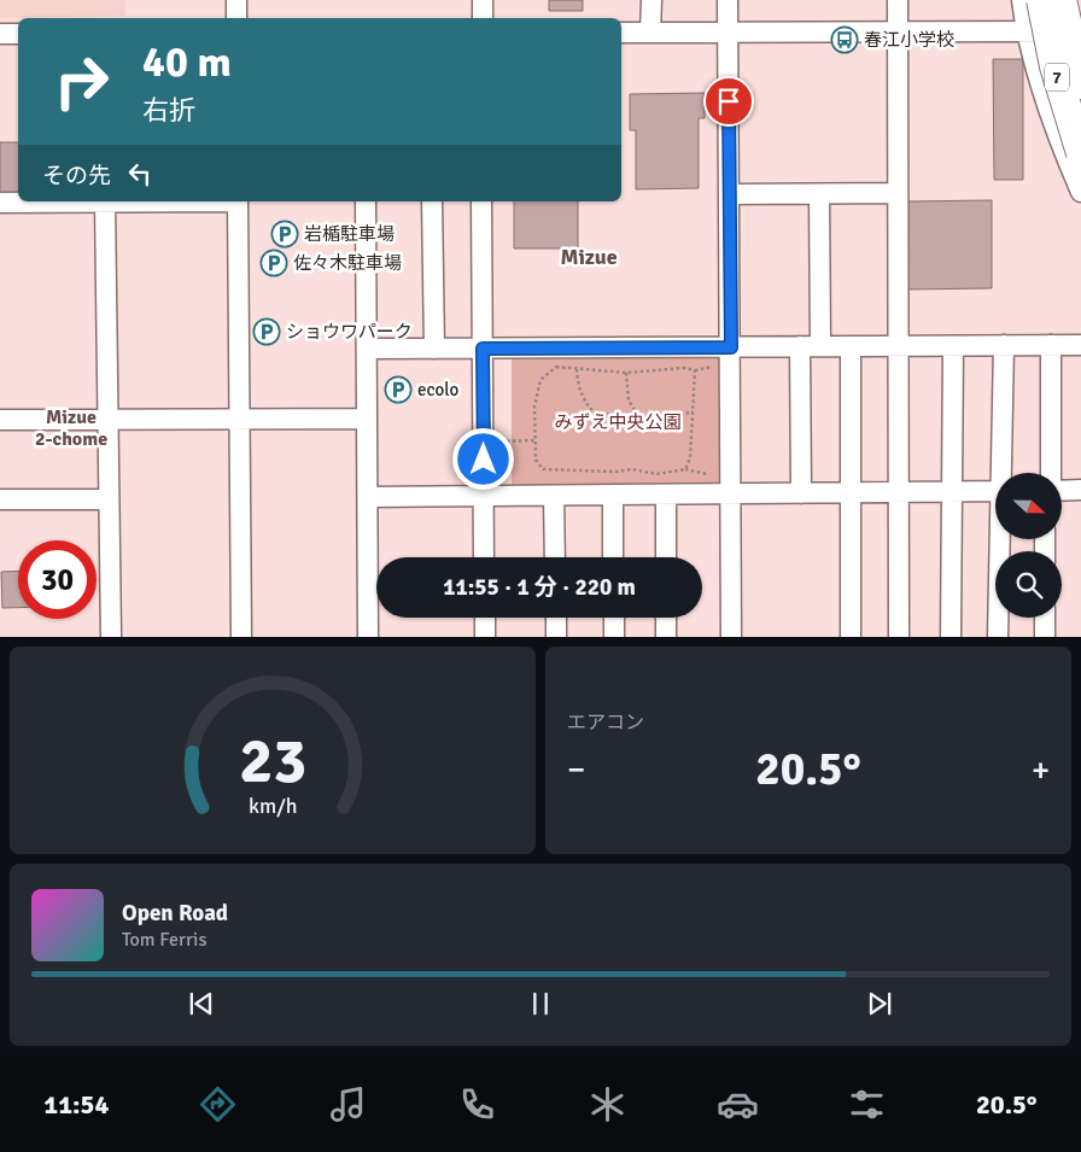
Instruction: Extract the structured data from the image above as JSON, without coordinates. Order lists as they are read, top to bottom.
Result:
{
  "streets": {
    "highway": ["7"]
  },
  "districts": ["Mizue", "Mizue 2-chome"],
  "parks": ["みずえ中央公園"],
  "places": {
    "bus stop": ["春江小学校"],
    "parking": [
      "岩楯駐車場",
      "佐々木駐車場",
      "ショウワパーク",
      "ecolo"
    ]
  },
  "north": "right",
  "page": {
    "turn": ["40 m", "右折"],
    "then": "その先",
    "limit": "30",
    "trip": "11:55 · 1 分 · 220 m",
    "tile": "エアコン",
    "heat": ["−", "20.5°", "+"],
    "song": ["Open Road", "Tom Ferris"],
    "tabs": ["11:54", "20.5°"],
    "gauge": ["23", "km/h"]
  }
}
